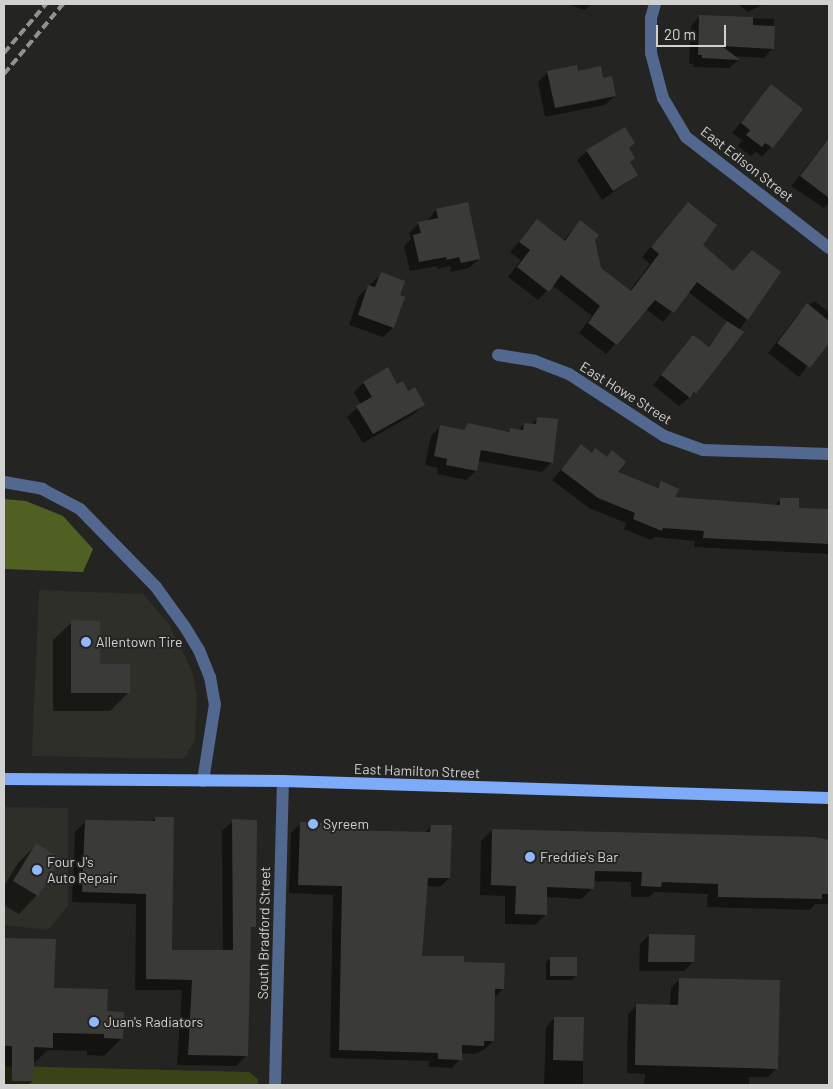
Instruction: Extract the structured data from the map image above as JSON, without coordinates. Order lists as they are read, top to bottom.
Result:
{
  "streets": {
    "main road": ["East Hamilton Street"],
    "street": ["East Edison Street", "East Howe Street", "South Bradford Street"]
  },
  "crossings": [
    ["East Hamilton Street", "South Bradford Street"]
  ],
  "places": [
    "Allentown Tire",
    "Syreem",
    "Freddie's Bar",
    "Four J's Auto Repair",
    "Juan's Radiators"
  ],
  "scale_bar": "20 m"
}
